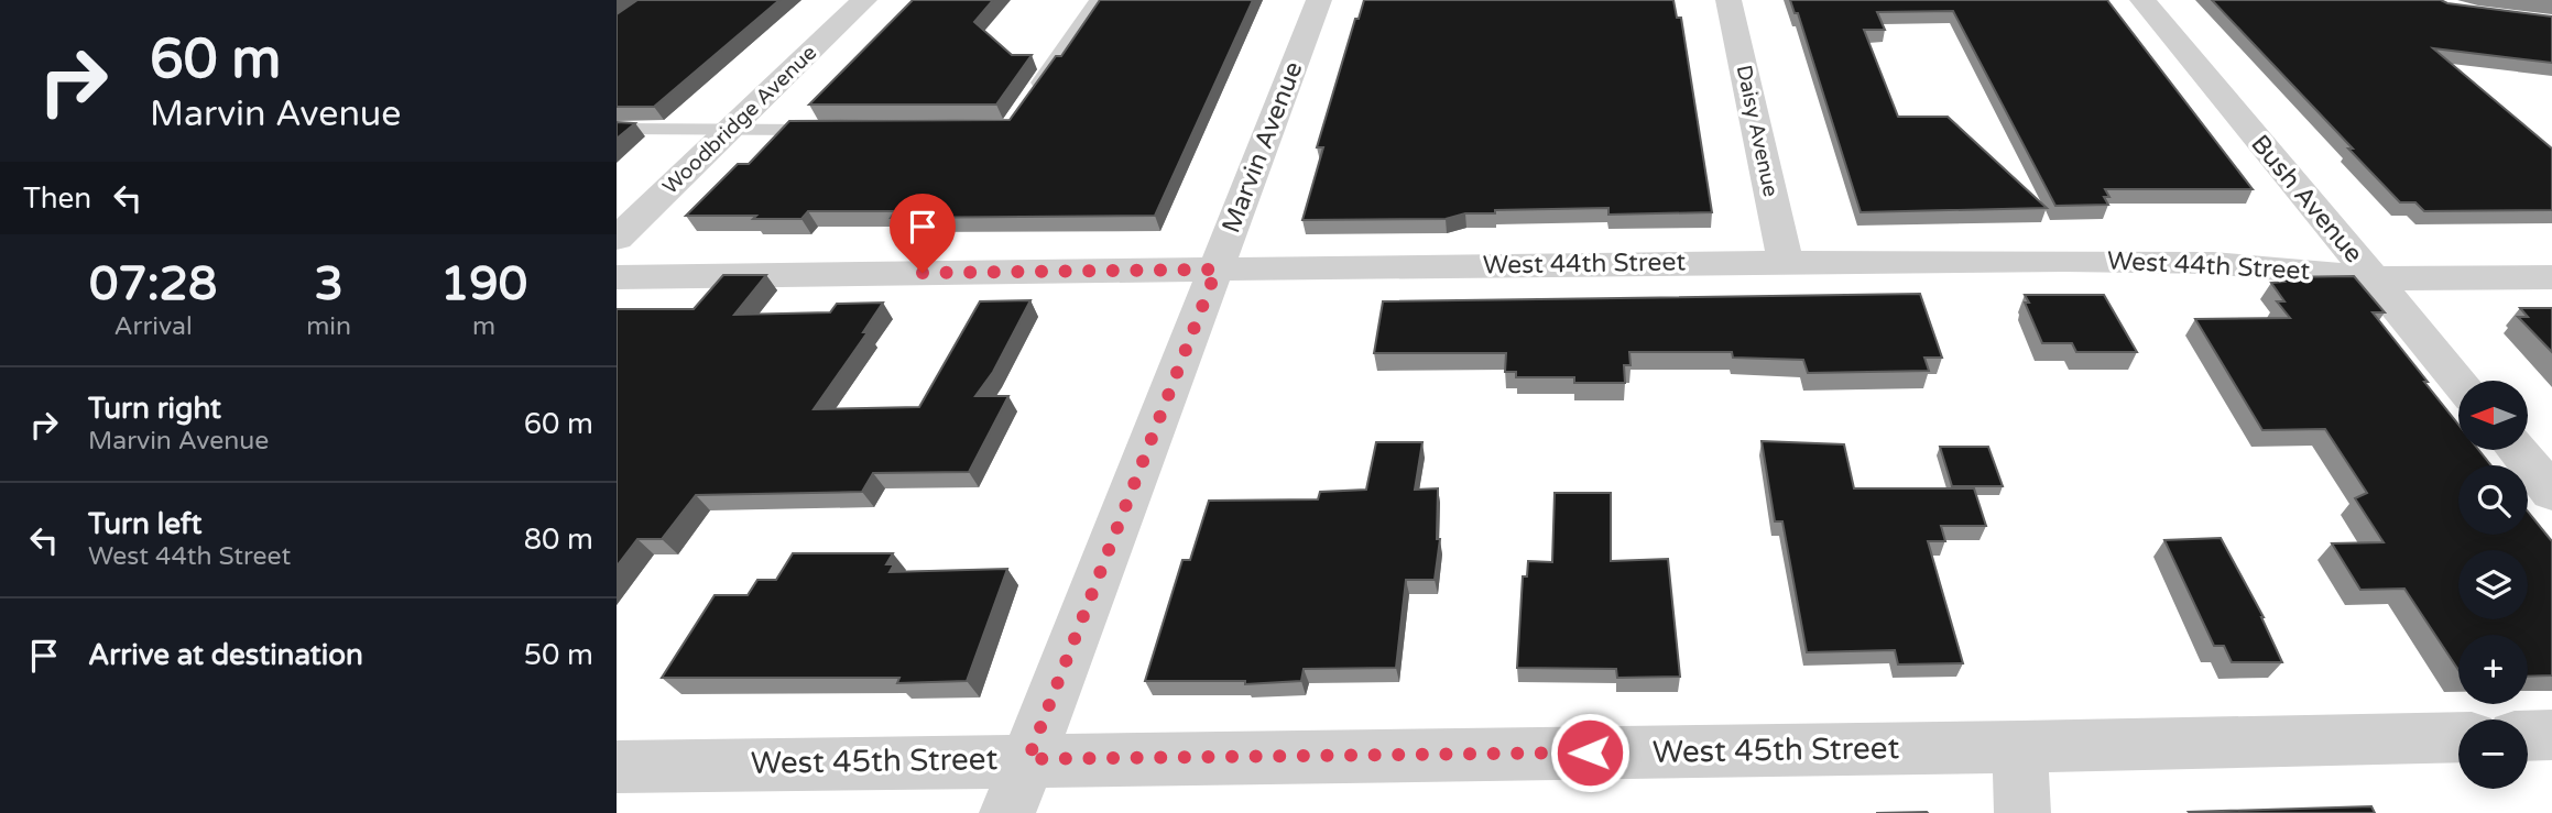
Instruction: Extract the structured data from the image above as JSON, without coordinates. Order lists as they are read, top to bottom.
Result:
{
  "streets": {
    "street": [
      "Woodbridge Avenue",
      "Daisy Avenue",
      "Marvin Avenue",
      "Bush Avenue",
      "West 44th Street",
      "West 45th Street"
    ]
  },
  "crossings": [
    ["Daisy Avenue", "West 44th Street"],
    ["Marvin Avenue", "West 44th Street"],
    ["Marvin Avenue", "West 45th Street"],
    ["Bush Avenue", "West 44th Street"]
  ],
  "north": "left",
  "page": {
    "turn": ["60 m", "Marvin Avenue"],
    "then": "Then",
    "eta": [
      "07:28",
      "Arrival",
      "3",
      "min",
      "190",
      "m"
    ],
    "list": [
      {
        "name": "Turn right",
        "note": "Marvin Avenue",
        "value": "60 m"
      },
      {
        "name": "Turn left",
        "note": "West 44th Street",
        "value": "80 m"
      },
      {
        "name": "Arrive at destination",
        "value": "50 m"
      }
    ],
    "map_buttons": ["+", "−"]
  }
}
